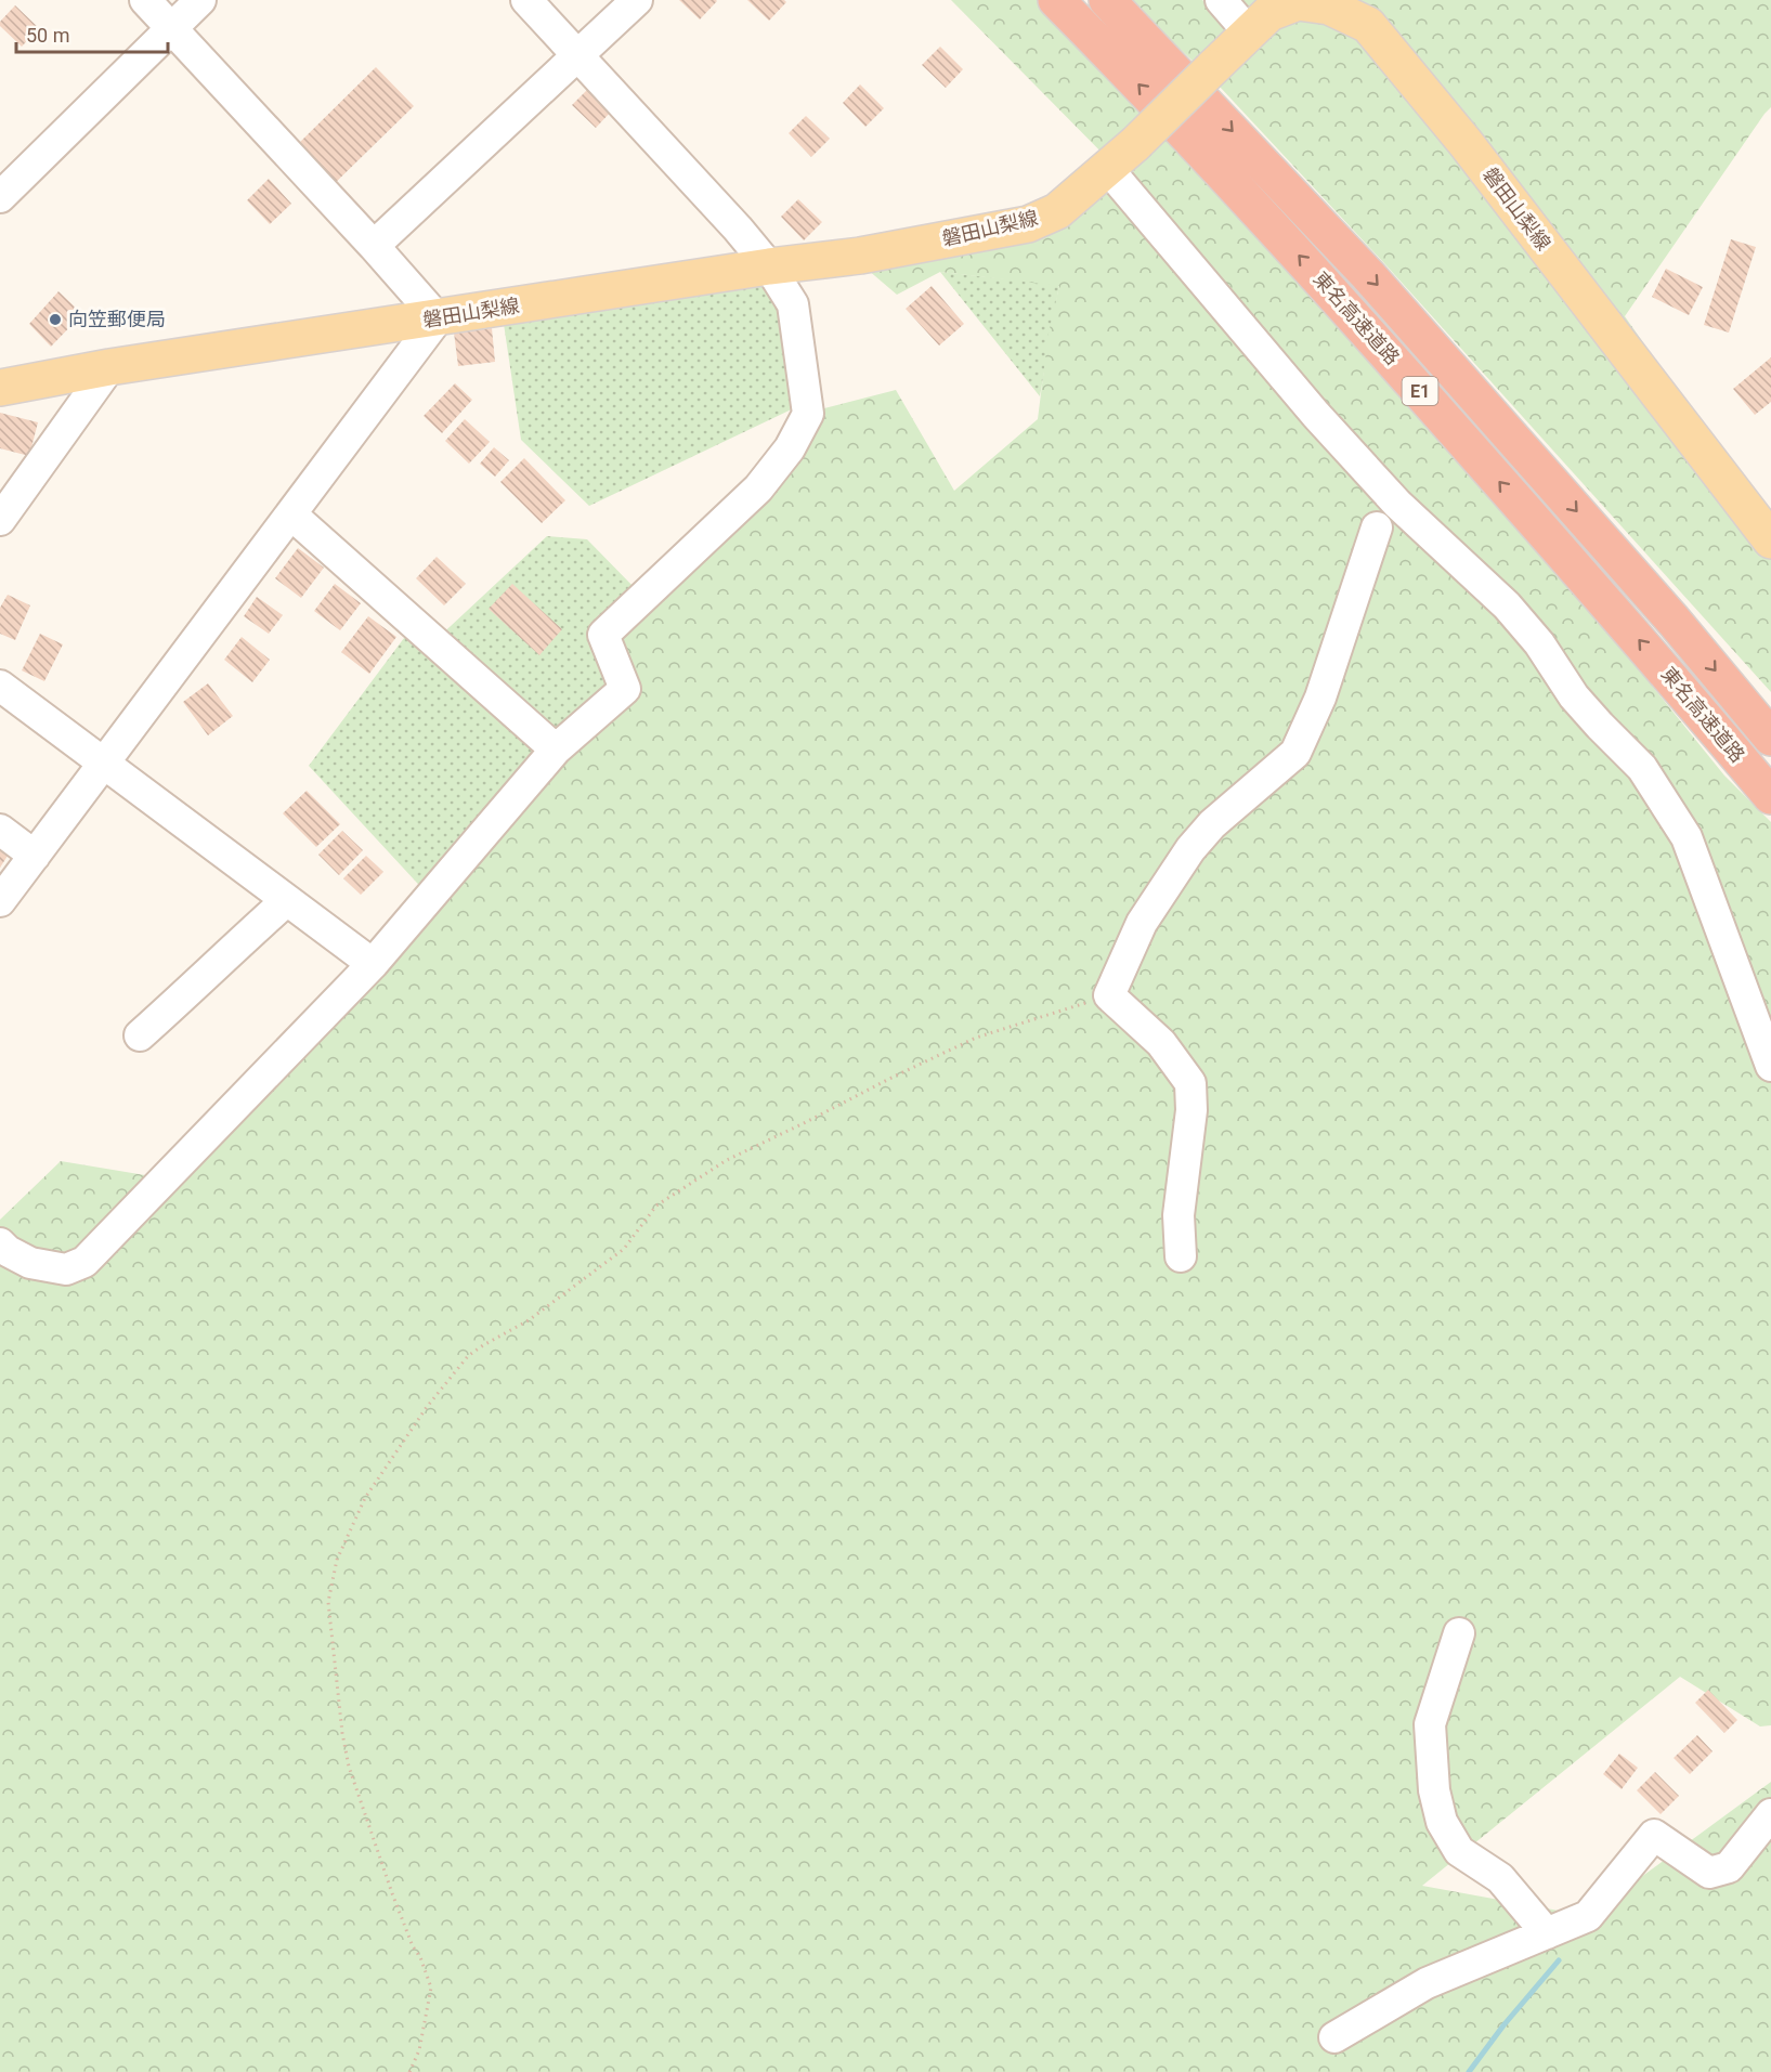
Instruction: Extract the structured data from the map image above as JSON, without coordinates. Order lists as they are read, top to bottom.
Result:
{
  "streets": {
    "highway": ["東名高速道路", "E1"],
    "main road": ["磐田山梨線"]
  },
  "places": ["向笠郵便局"],
  "scale_bar": "50 m"
}
